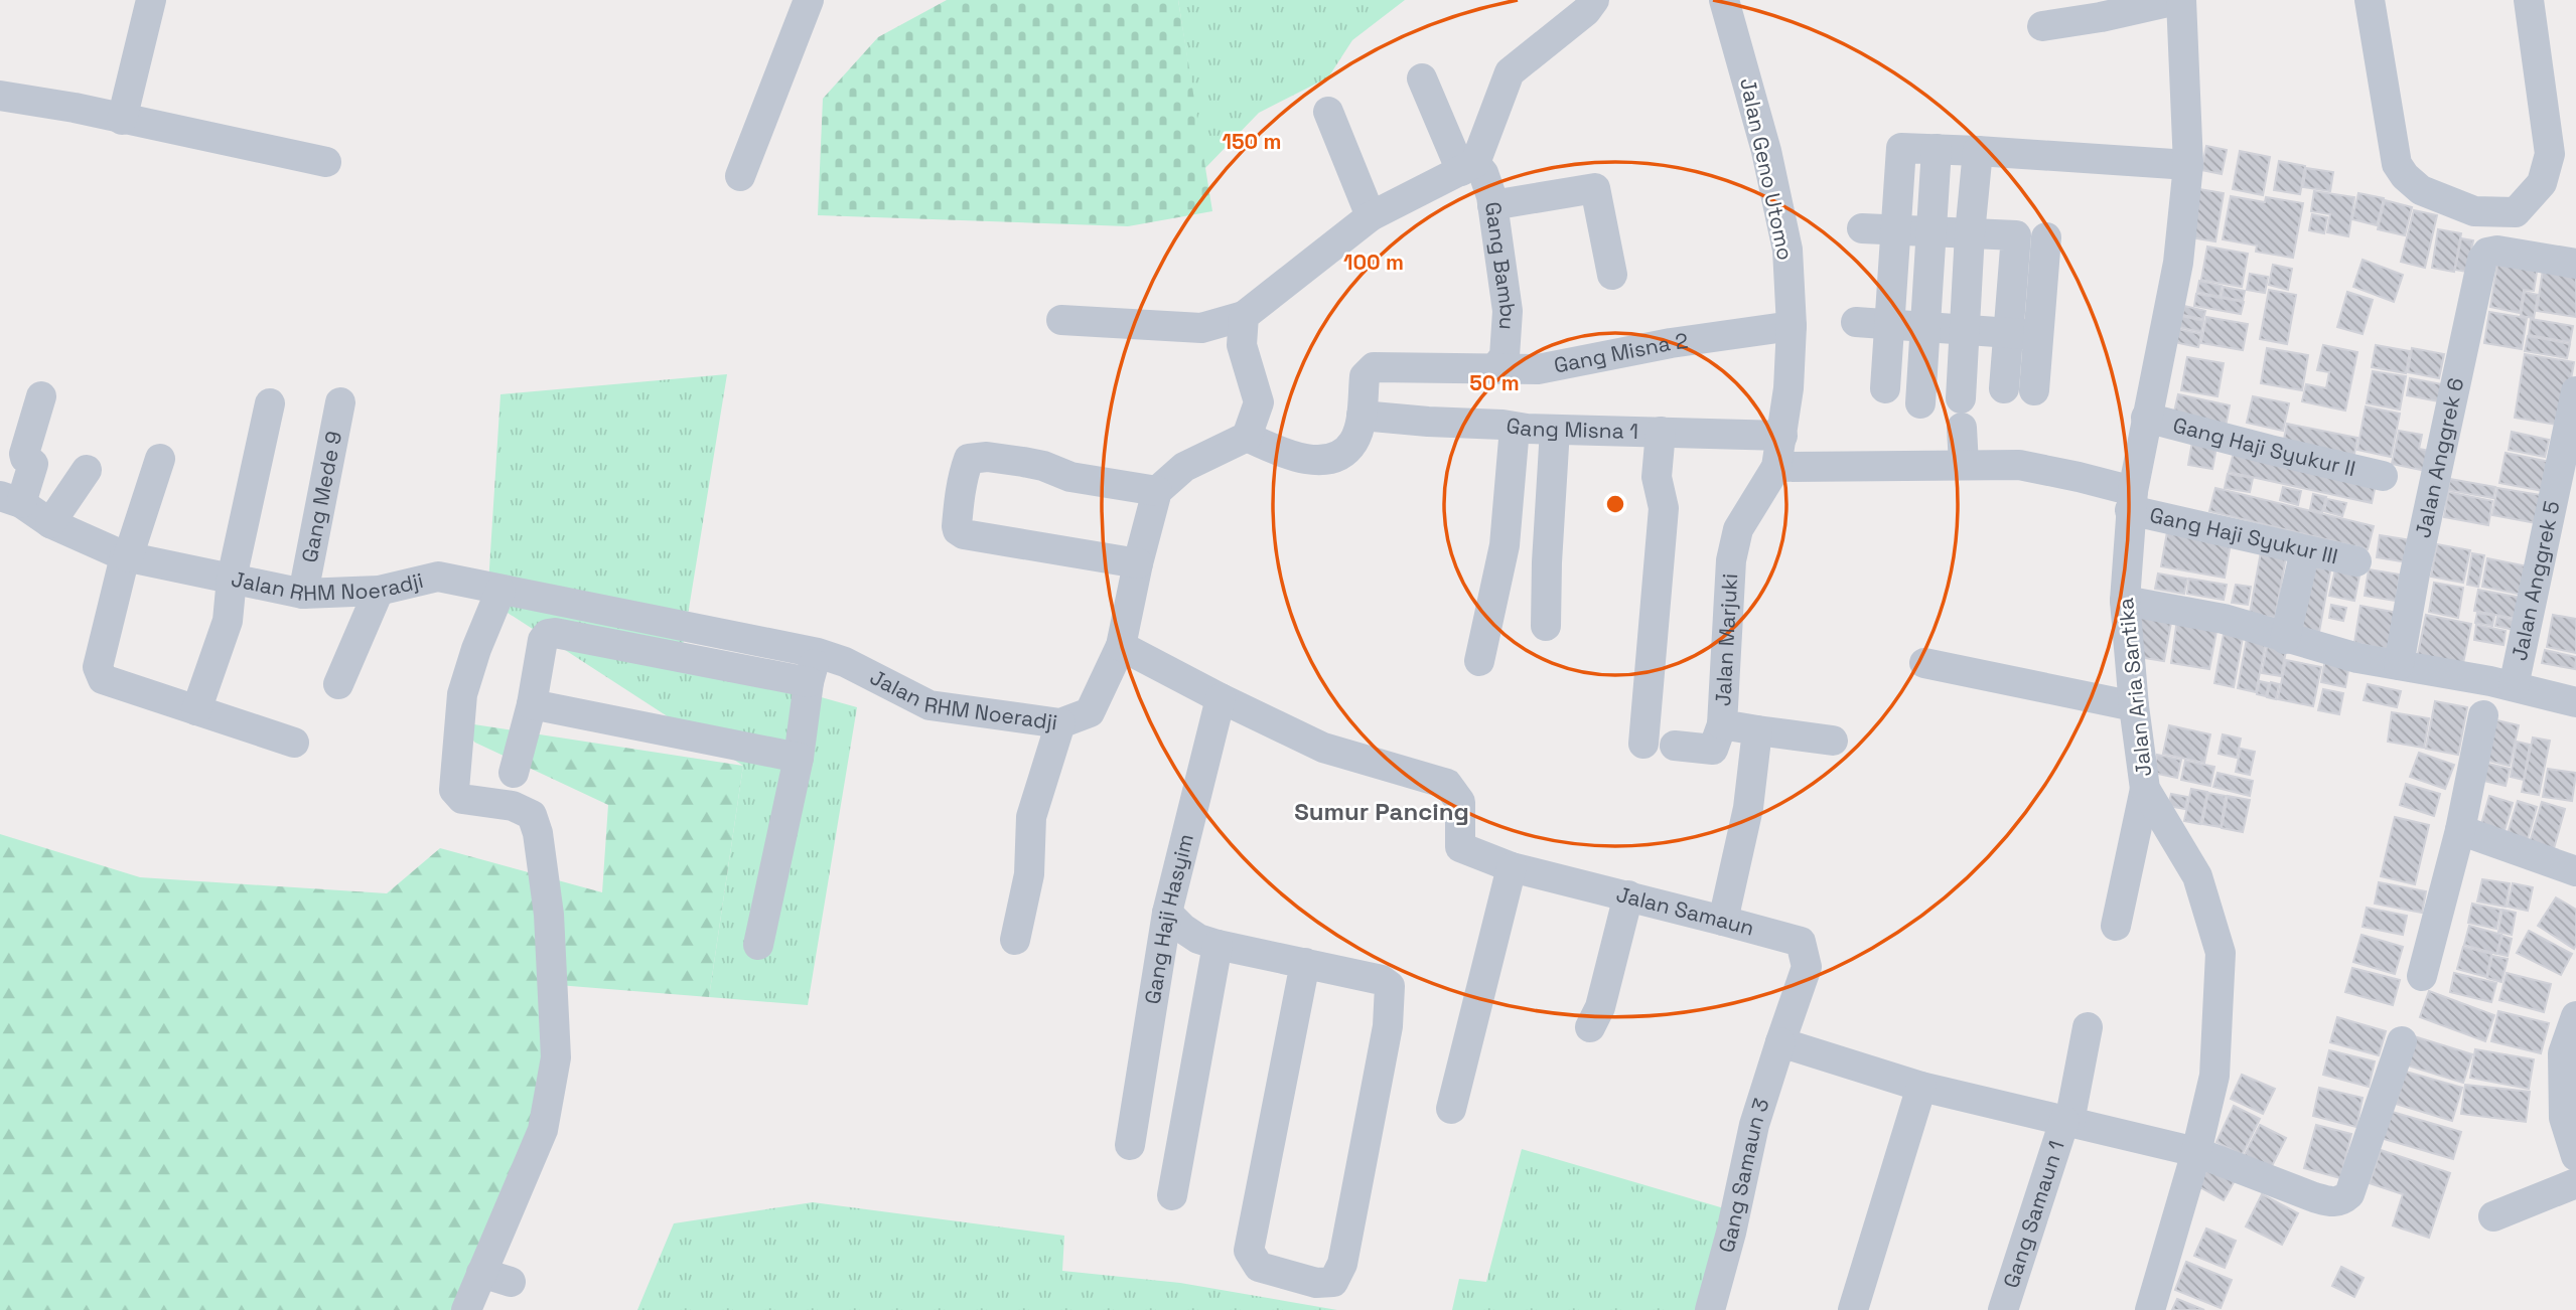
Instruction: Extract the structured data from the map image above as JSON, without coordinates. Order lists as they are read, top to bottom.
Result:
{
  "streets": {
    "street": [
      "Jalan Geno Utomo",
      "Gang Bambu",
      "Gang Misna 2",
      "Gang Misna 1",
      "Gang Haji Syukur II",
      "Jalan Anggrek 6",
      "Gang Mede 9",
      "Gang Haji Syukur III",
      "Jalan RHM Noeradji",
      "Jalan Anggrek 5",
      "Jalan Marjuki",
      "Jalan Aria Santika",
      "Jalan Samaun",
      "Gang Haji Hasyim",
      "Gang Samaun 3",
      "Gang Samaun 1"
    ]
  },
  "crossings": [
    ["Jalan Geno Utomo", "Gang Misna 2"],
    ["Jalan Geno Utomo", "Gang Misna 1"],
    ["Jalan Geno Utomo", "Gang Haji Syukur III"],
    ["Jalan Geno Utomo", "Jalan Marjuki"],
    ["Gang Bambu", "Gang Misna 2"],
    ["Gang Misna 2", "Gang Misna 1"],
    ["Gang Haji Syukur II", "Jalan Aria Santika"],
    ["Gang Mede 9", "Jalan RHM Noeradji"],
    ["Gang Haji Syukur III", "Jalan Marjuki"],
    ["Gang Haji Syukur III", "Jalan Aria Santika"],
    ["Jalan RHM Noeradji", "Jalan Samaun"],
    ["Jalan Marjuki", "Jalan Samaun"],
    ["Jalan Samaun", "Gang Haji Hasyim"],
    ["Jalan Samaun", "Gang Samaun 3"]
  ],
  "districts": ["Sumur Pancing"],
  "rings": ["150 m", "100 m", "50 m"]
}
